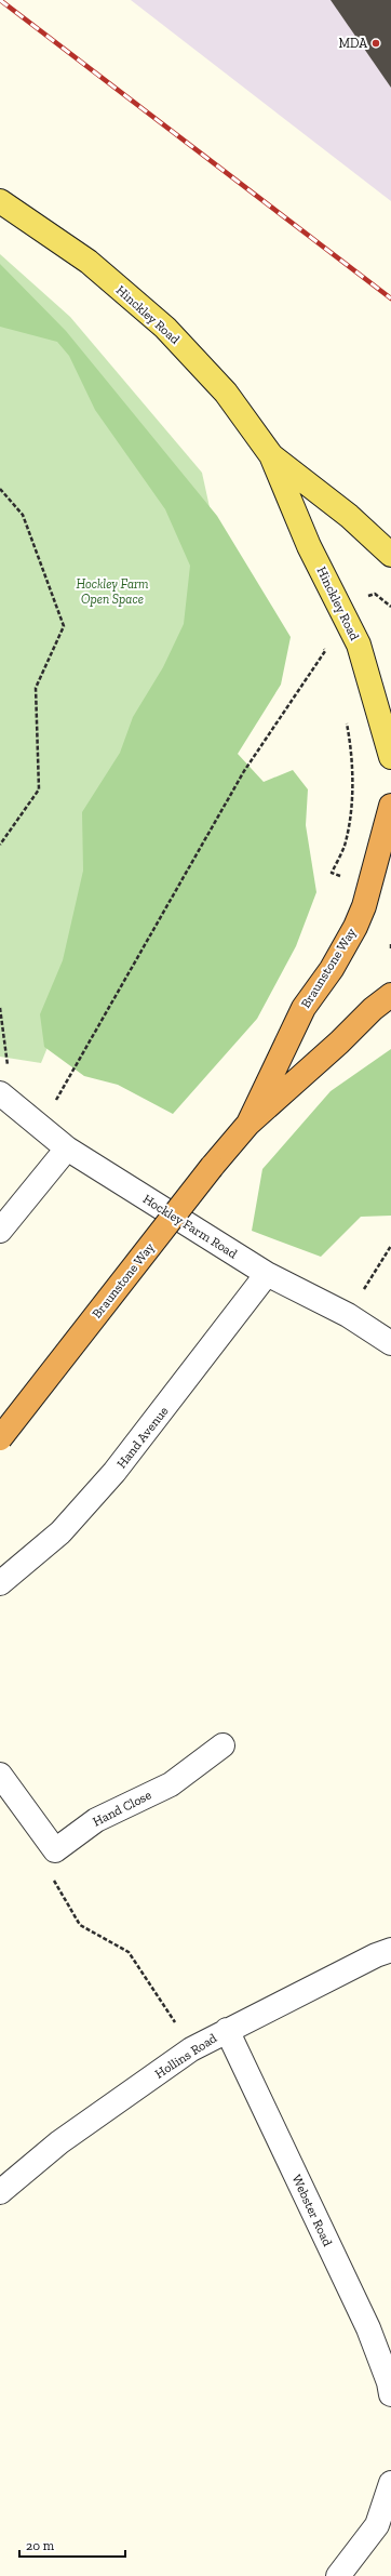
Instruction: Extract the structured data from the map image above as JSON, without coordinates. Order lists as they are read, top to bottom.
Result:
{
  "streets": {
    "highway": ["Braunstone Way"],
    "main road": ["Hinckley Road"],
    "street": [
      "Hockley Farm Road",
      "Hand Avenue",
      "Hand Close",
      "Hollins Road",
      "Webster Road"
    ]
  },
  "crossings": [
    ["Hockley Farm Road", "Hand Avenue"],
    ["Hollins Road", "Webster Road"]
  ],
  "parks": ["Hockley Farm Open Space"],
  "places": ["MDA"],
  "scale_bar": "20 m"
}
